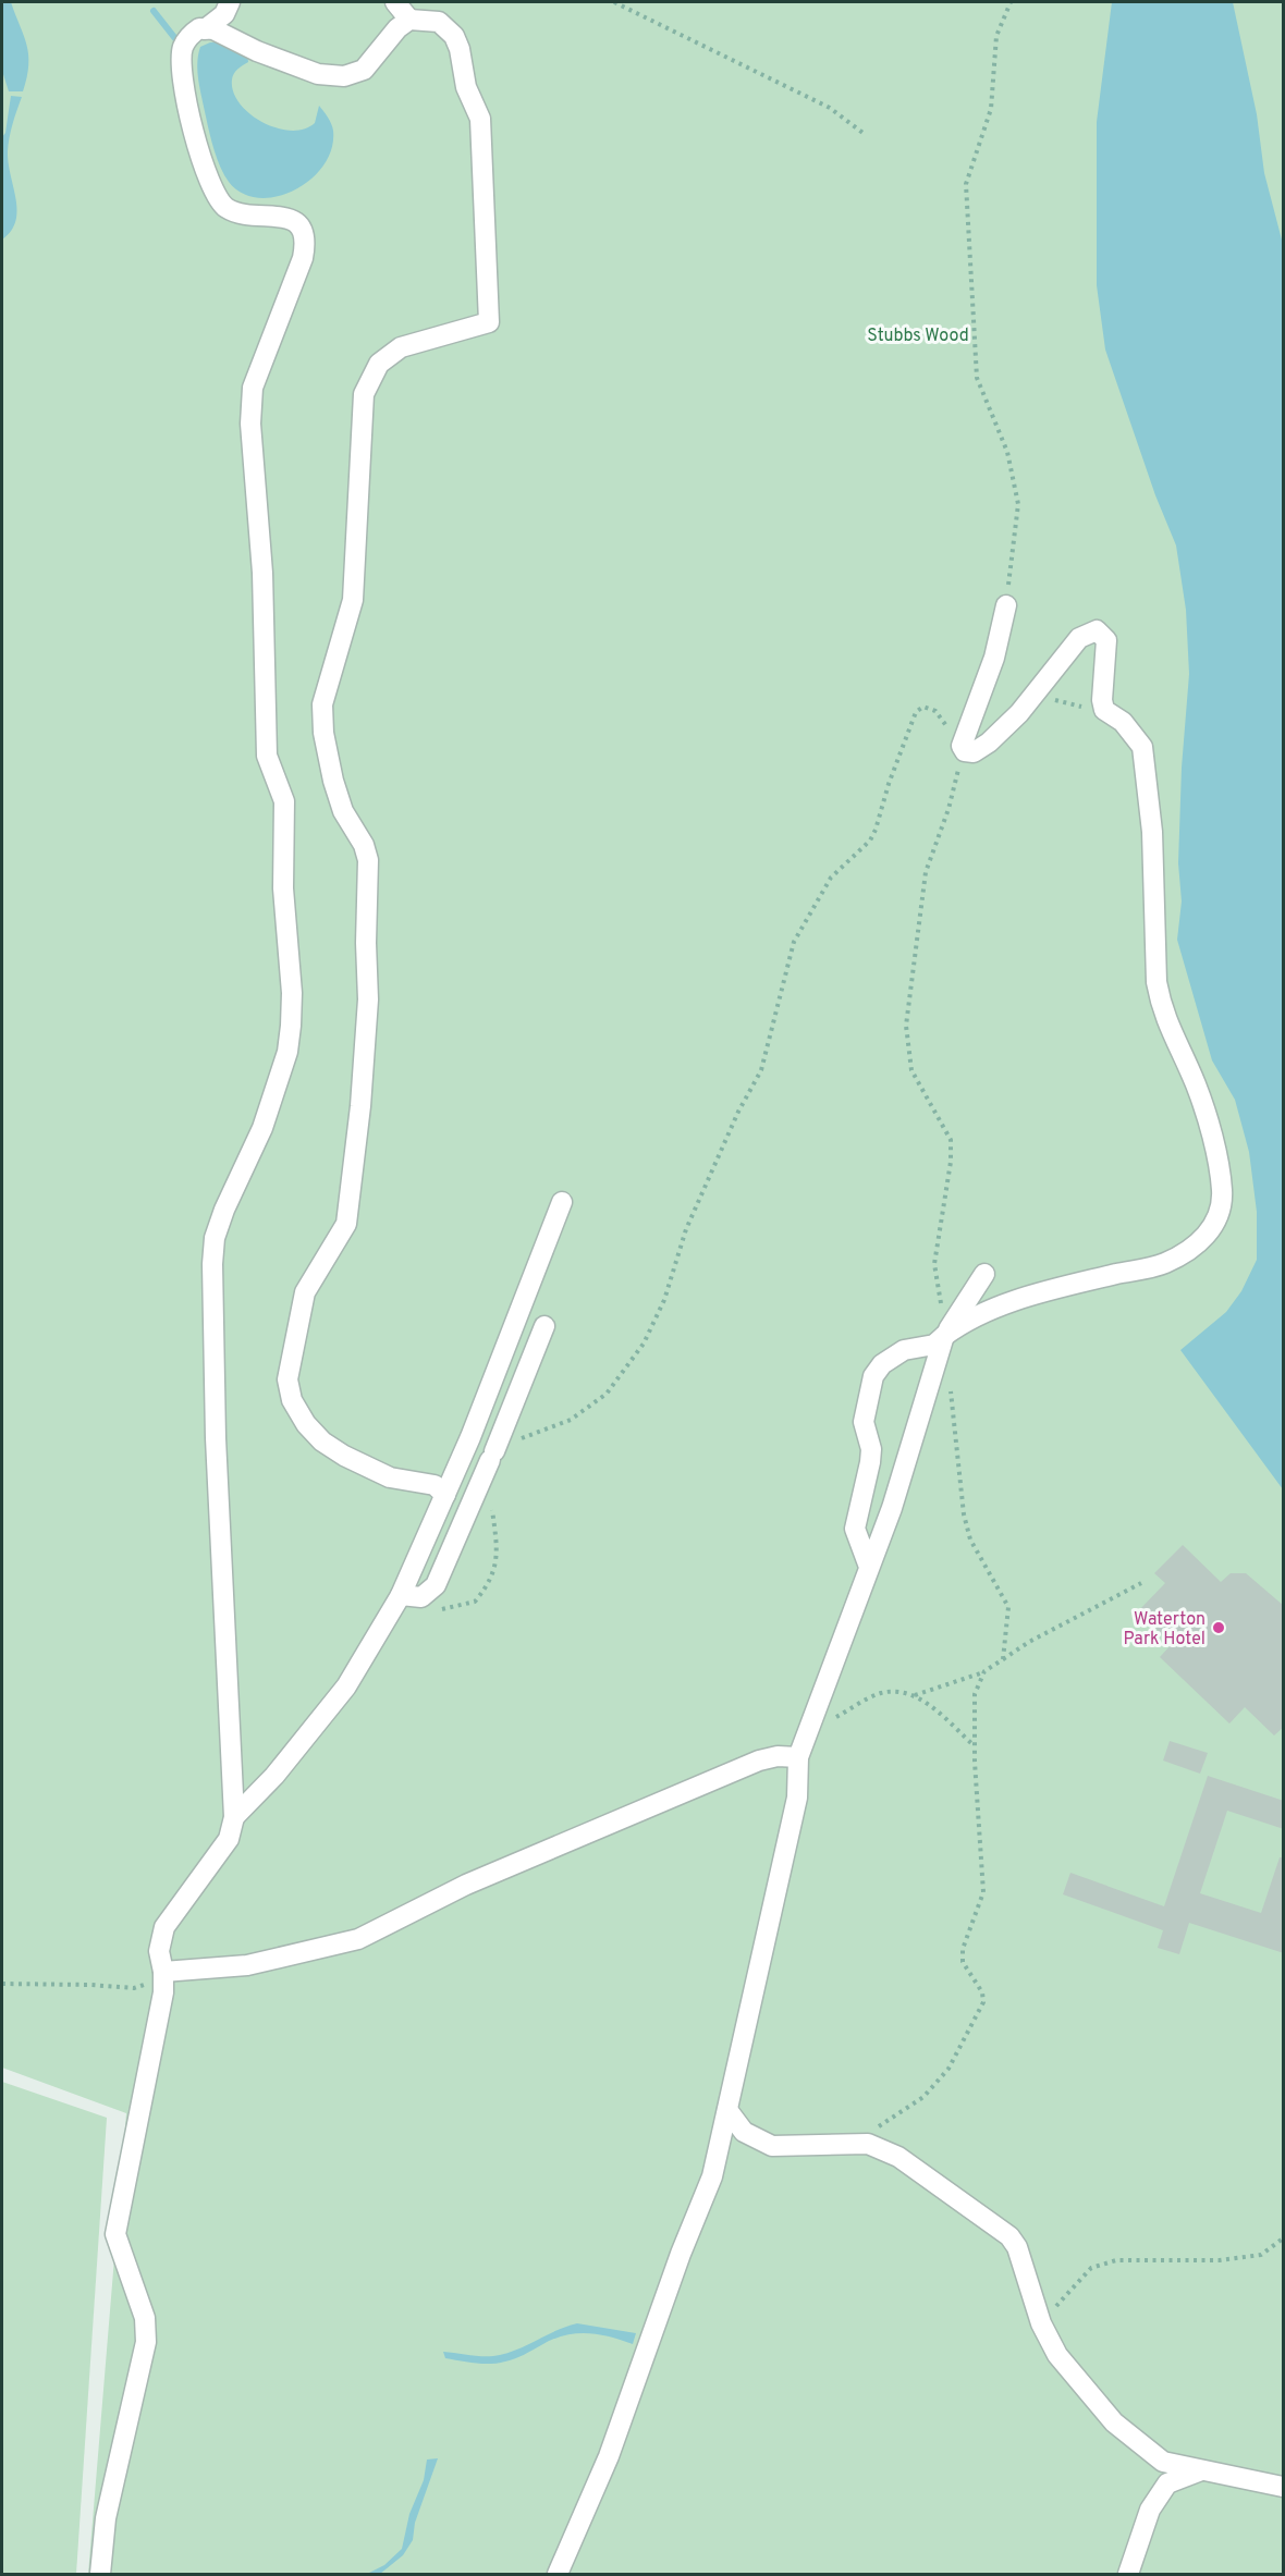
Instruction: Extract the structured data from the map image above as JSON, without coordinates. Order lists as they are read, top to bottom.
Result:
{
  "parks": ["Stubbs Wood"],
  "places": ["Waterton Park Hotel"]
}
